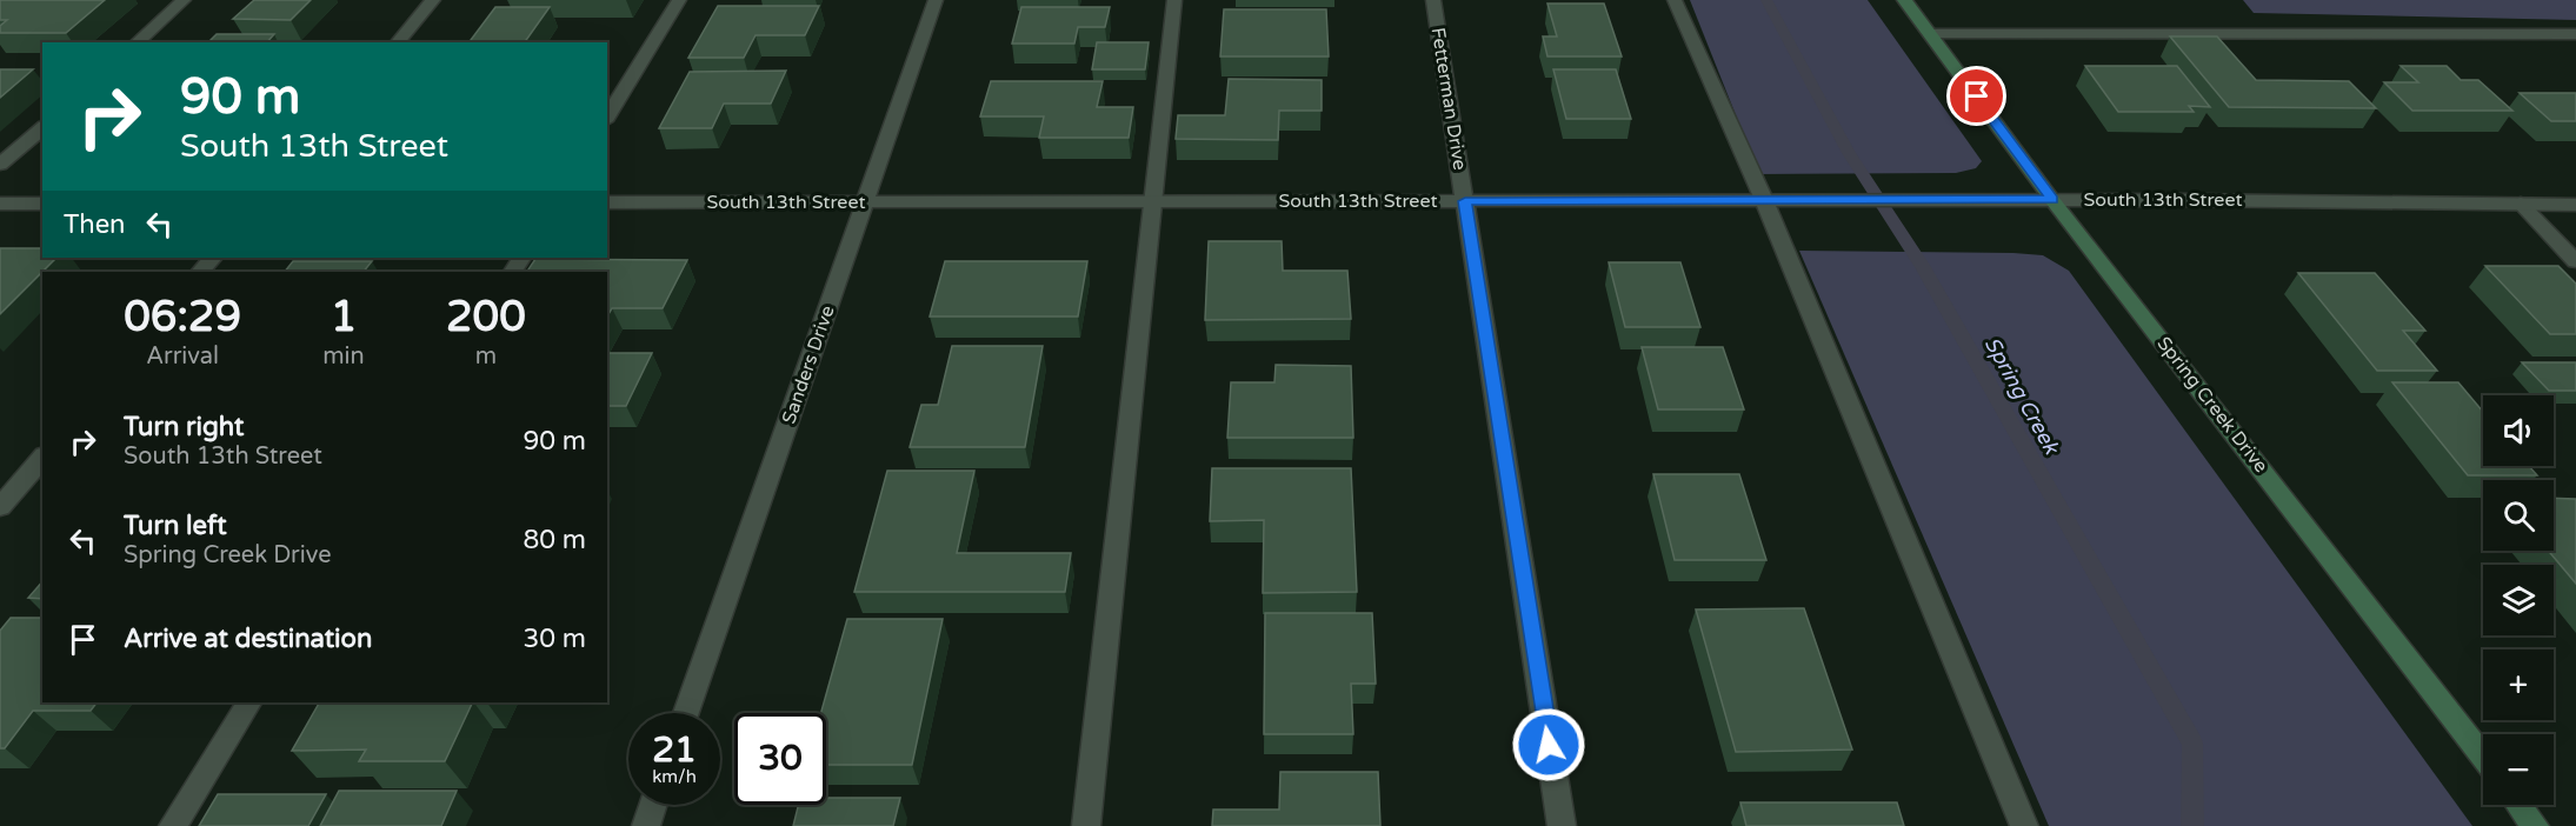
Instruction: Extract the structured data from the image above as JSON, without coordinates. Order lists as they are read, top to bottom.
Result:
{
  "streets": {
    "main road": ["Spring Creek Drive"],
    "street": ["Fetterman Drive", "South 13th Street", "Sanders Drive"]
  },
  "crossings": [
    ["Fetterman Drive", "South 13th Street"],
    ["South 13th Street", "Sanders Drive"],
    ["South 13th Street", "Spring Creek Drive"]
  ],
  "water": ["Spring Creek"],
  "page": {
    "turn": ["90 m", "South 13th Street"],
    "then": "Then",
    "eta": [
      "06:29",
      "Arrival",
      "1",
      "min",
      "200",
      "m"
    ],
    "list": [
      {
        "name": "Turn right",
        "note": "South 13th Street",
        "value": "90 m"
      },
      {
        "name": "Turn left",
        "note": "Spring Creek Drive",
        "value": "80 m"
      },
      {
        "name": "Arrive at destination",
        "value": "30 m"
      }
    ],
    "map_buttons": ["+", "−"],
    "speed": "21 km/h",
    "limit": "30"
  }
}
